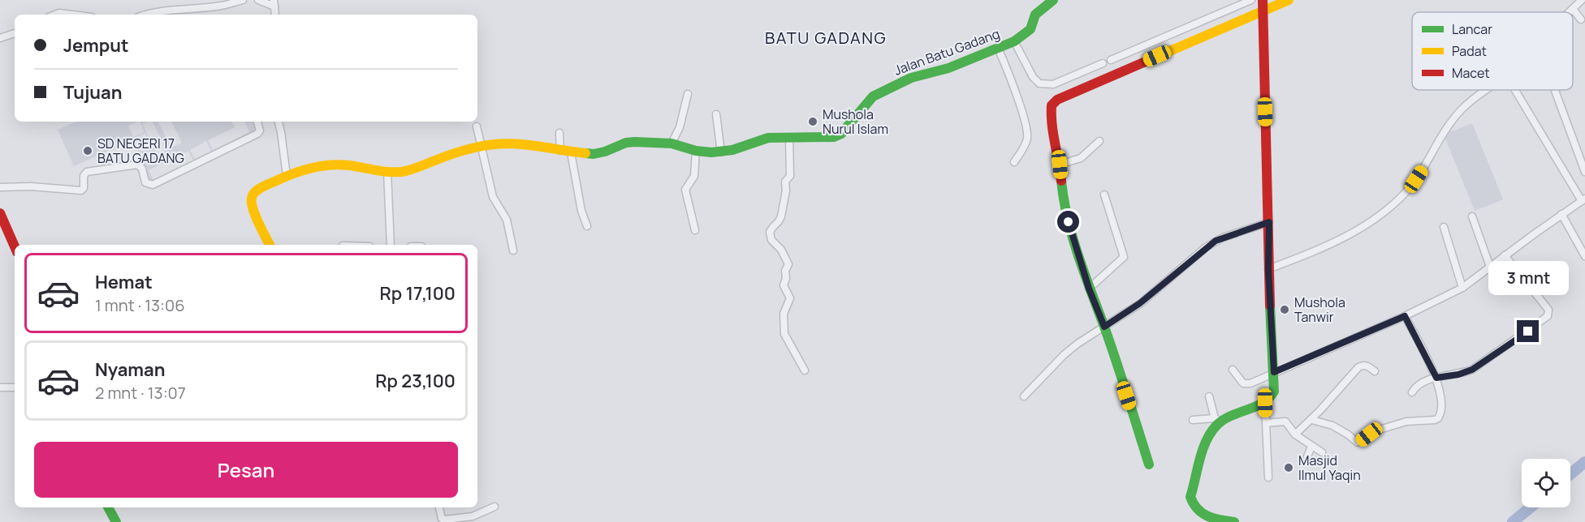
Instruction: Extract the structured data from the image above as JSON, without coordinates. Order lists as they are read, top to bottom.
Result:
{
  "streets": {
    "street": ["Jalan Batu Gadang"]
  },
  "districts": ["BATU GADANG"],
  "places": [
    "Mushola Nurul Islam",
    "SD NEGERI 17 BATU GADANG",
    "Mushola Tanwir",
    "Masjid Ilmul Yaqin"
  ],
  "legend": ["Lancar", "Padat", "Macet"],
  "page": {
    "banner": ["Jemput", "Tujuan"],
    "list": [
      {
        "name": "Hemat",
        "note": "1 mnt · 13:06",
        "value": "Rp 17,100"
      },
      {
        "name": "Nyaman",
        "note": "2 mnt · 13:07",
        "value": "Rp 23,100"
      }
    ],
    "bubble": "3 mnt",
    "buttons": "Pesan"
  }
}
